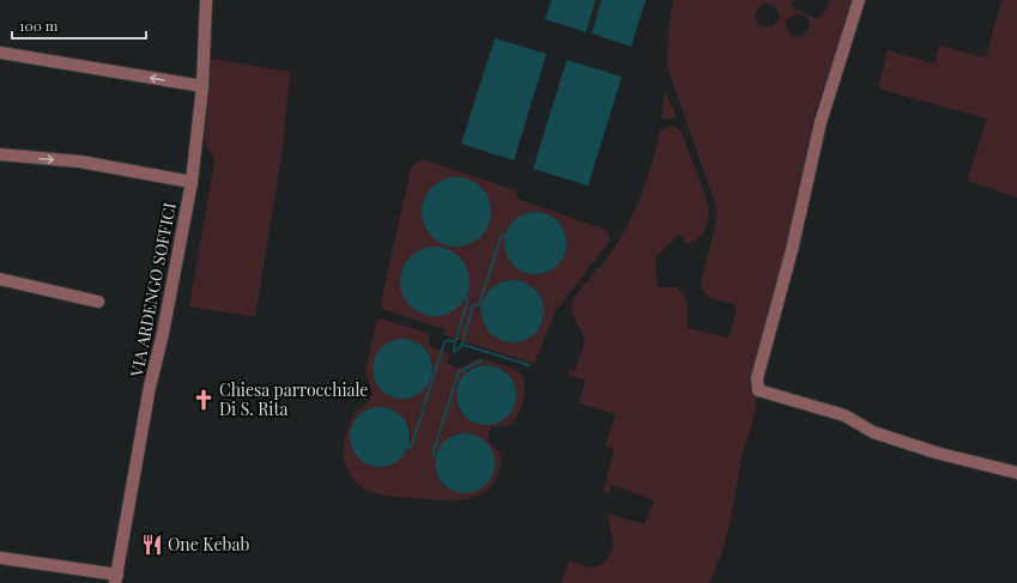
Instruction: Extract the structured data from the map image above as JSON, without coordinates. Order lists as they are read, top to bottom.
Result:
{
  "streets": {
    "street": ["VIA ARDENGO SOFFICI"]
  },
  "places": {
    "church": ["Chiesa parrocchiale Di S. Rita"],
    "restaurant": ["One Kebab"]
  },
  "scale_bar": "100 m"
}
